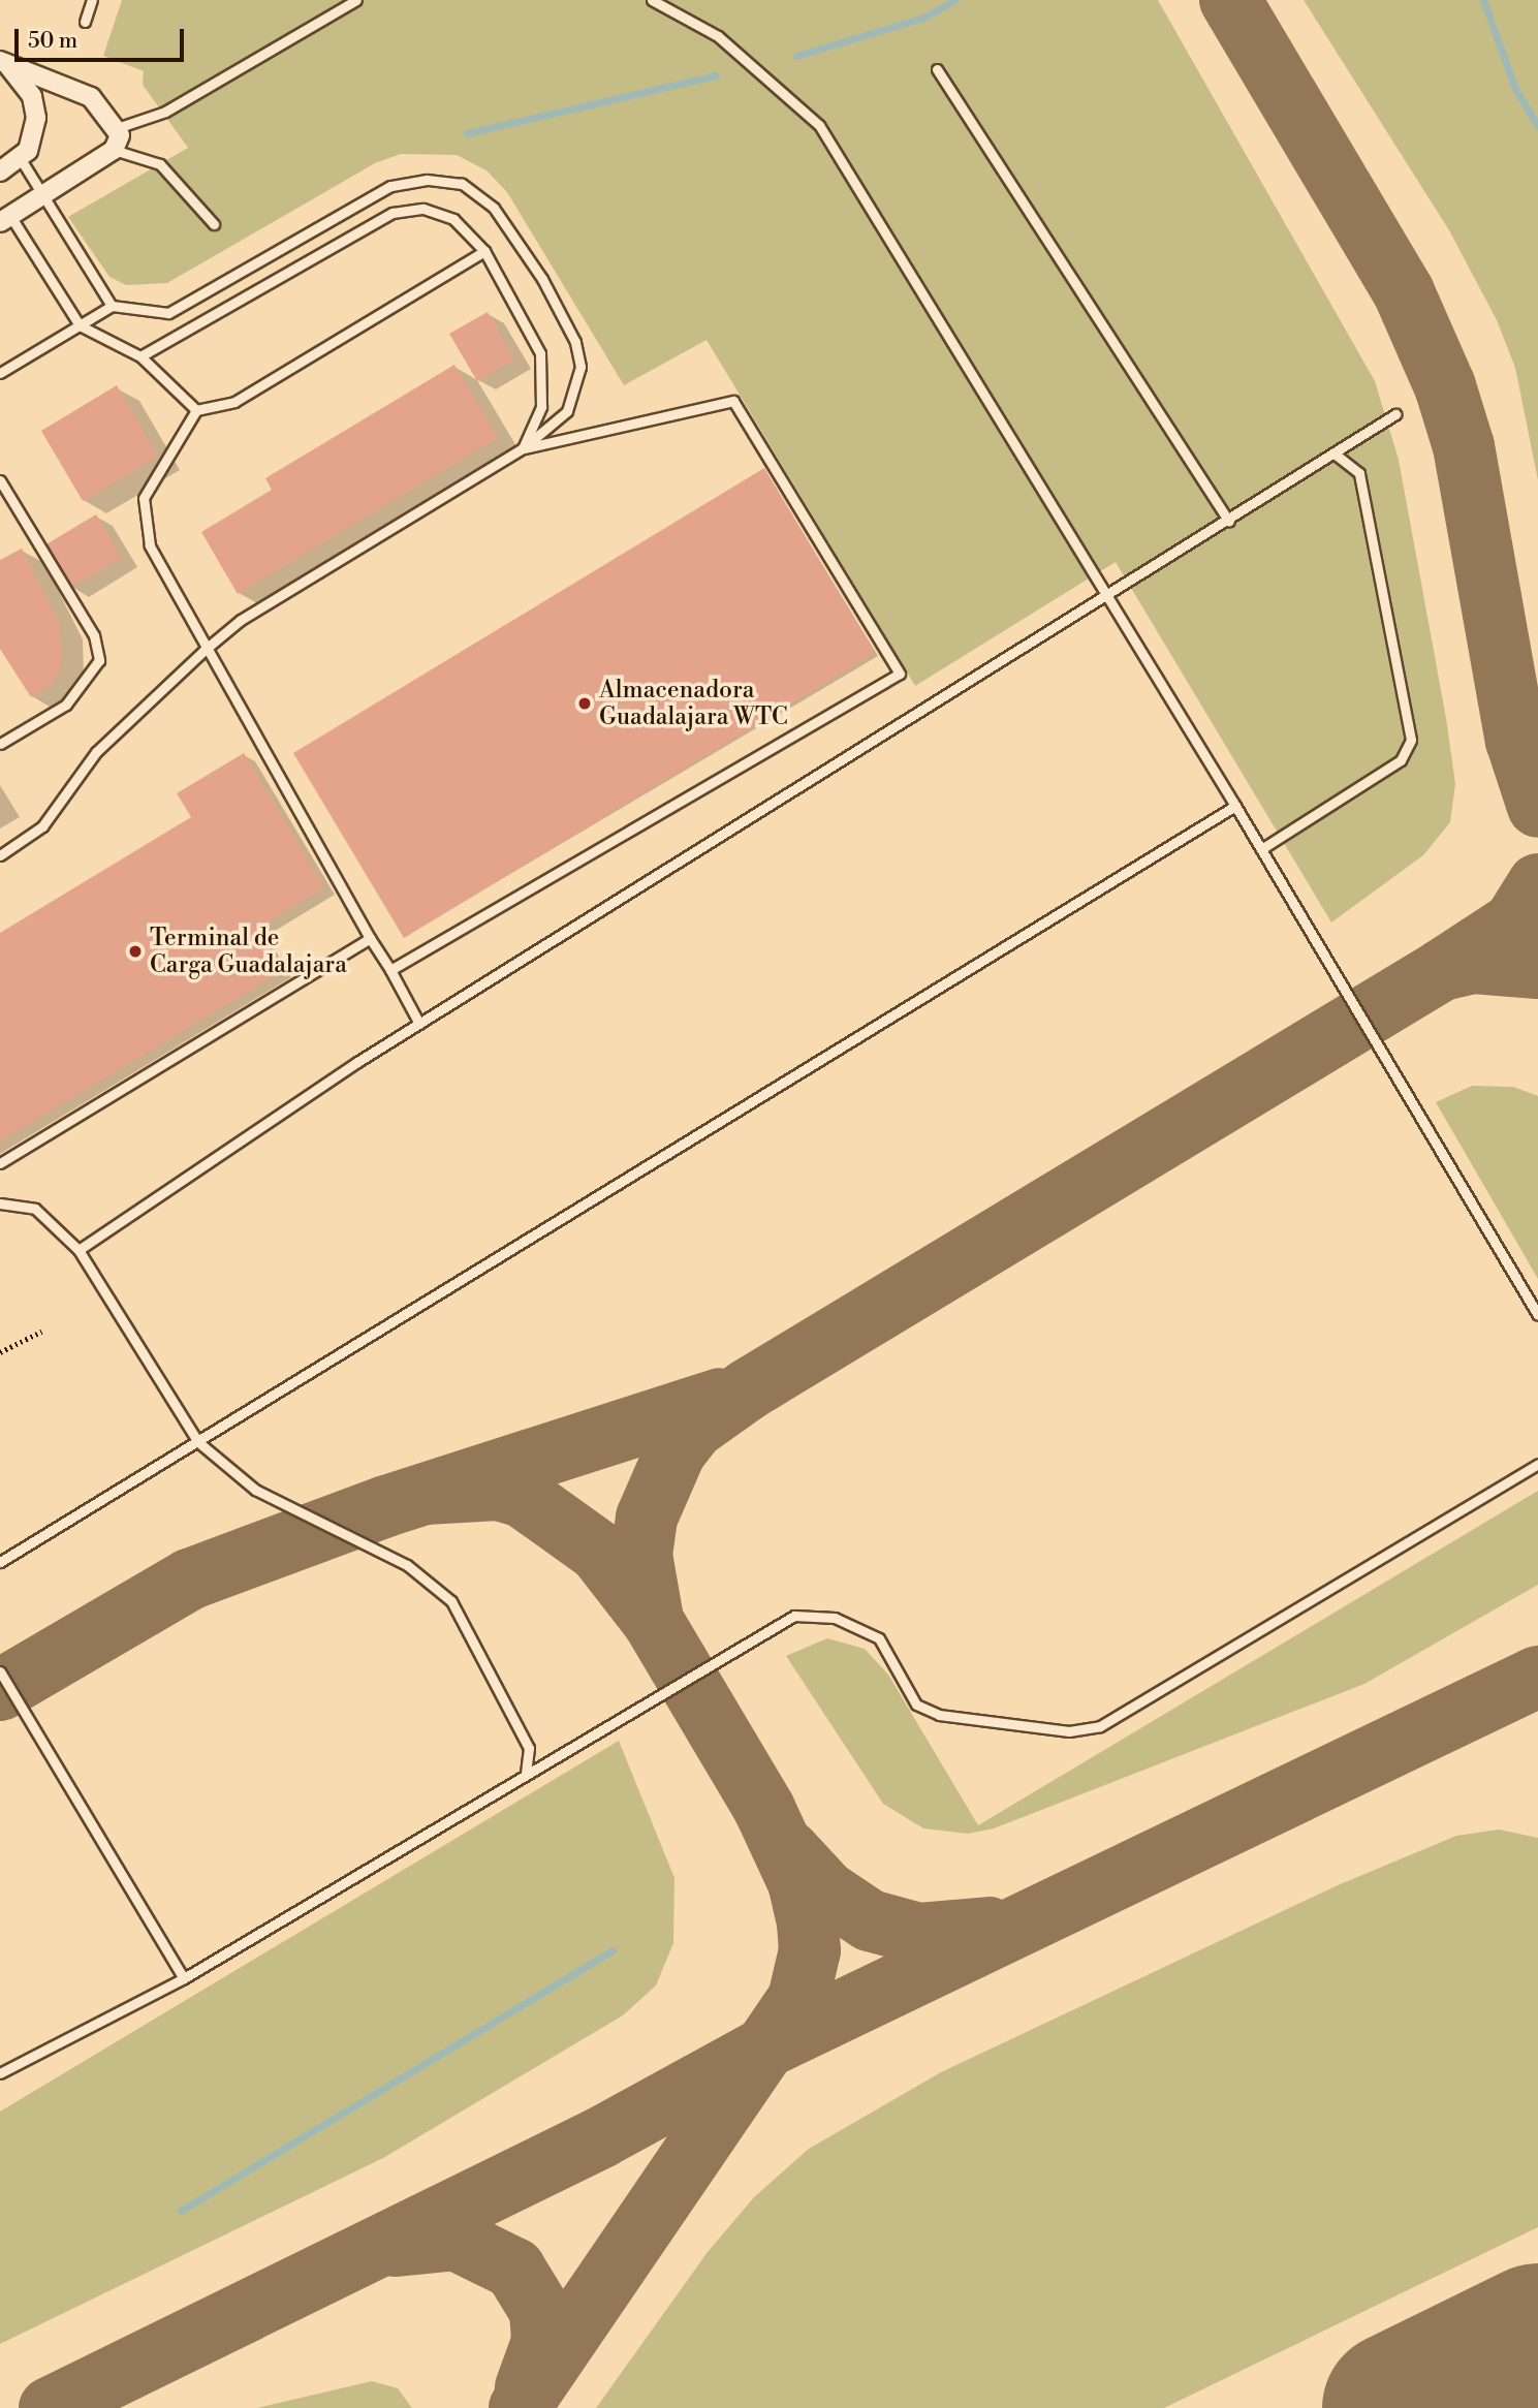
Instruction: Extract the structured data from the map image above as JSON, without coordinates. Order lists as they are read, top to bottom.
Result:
{
  "places": ["Almacenadora Guadalajara WTC", "Terminal de Carga Guadalajara"],
  "scale_bar": "50 m"
}
